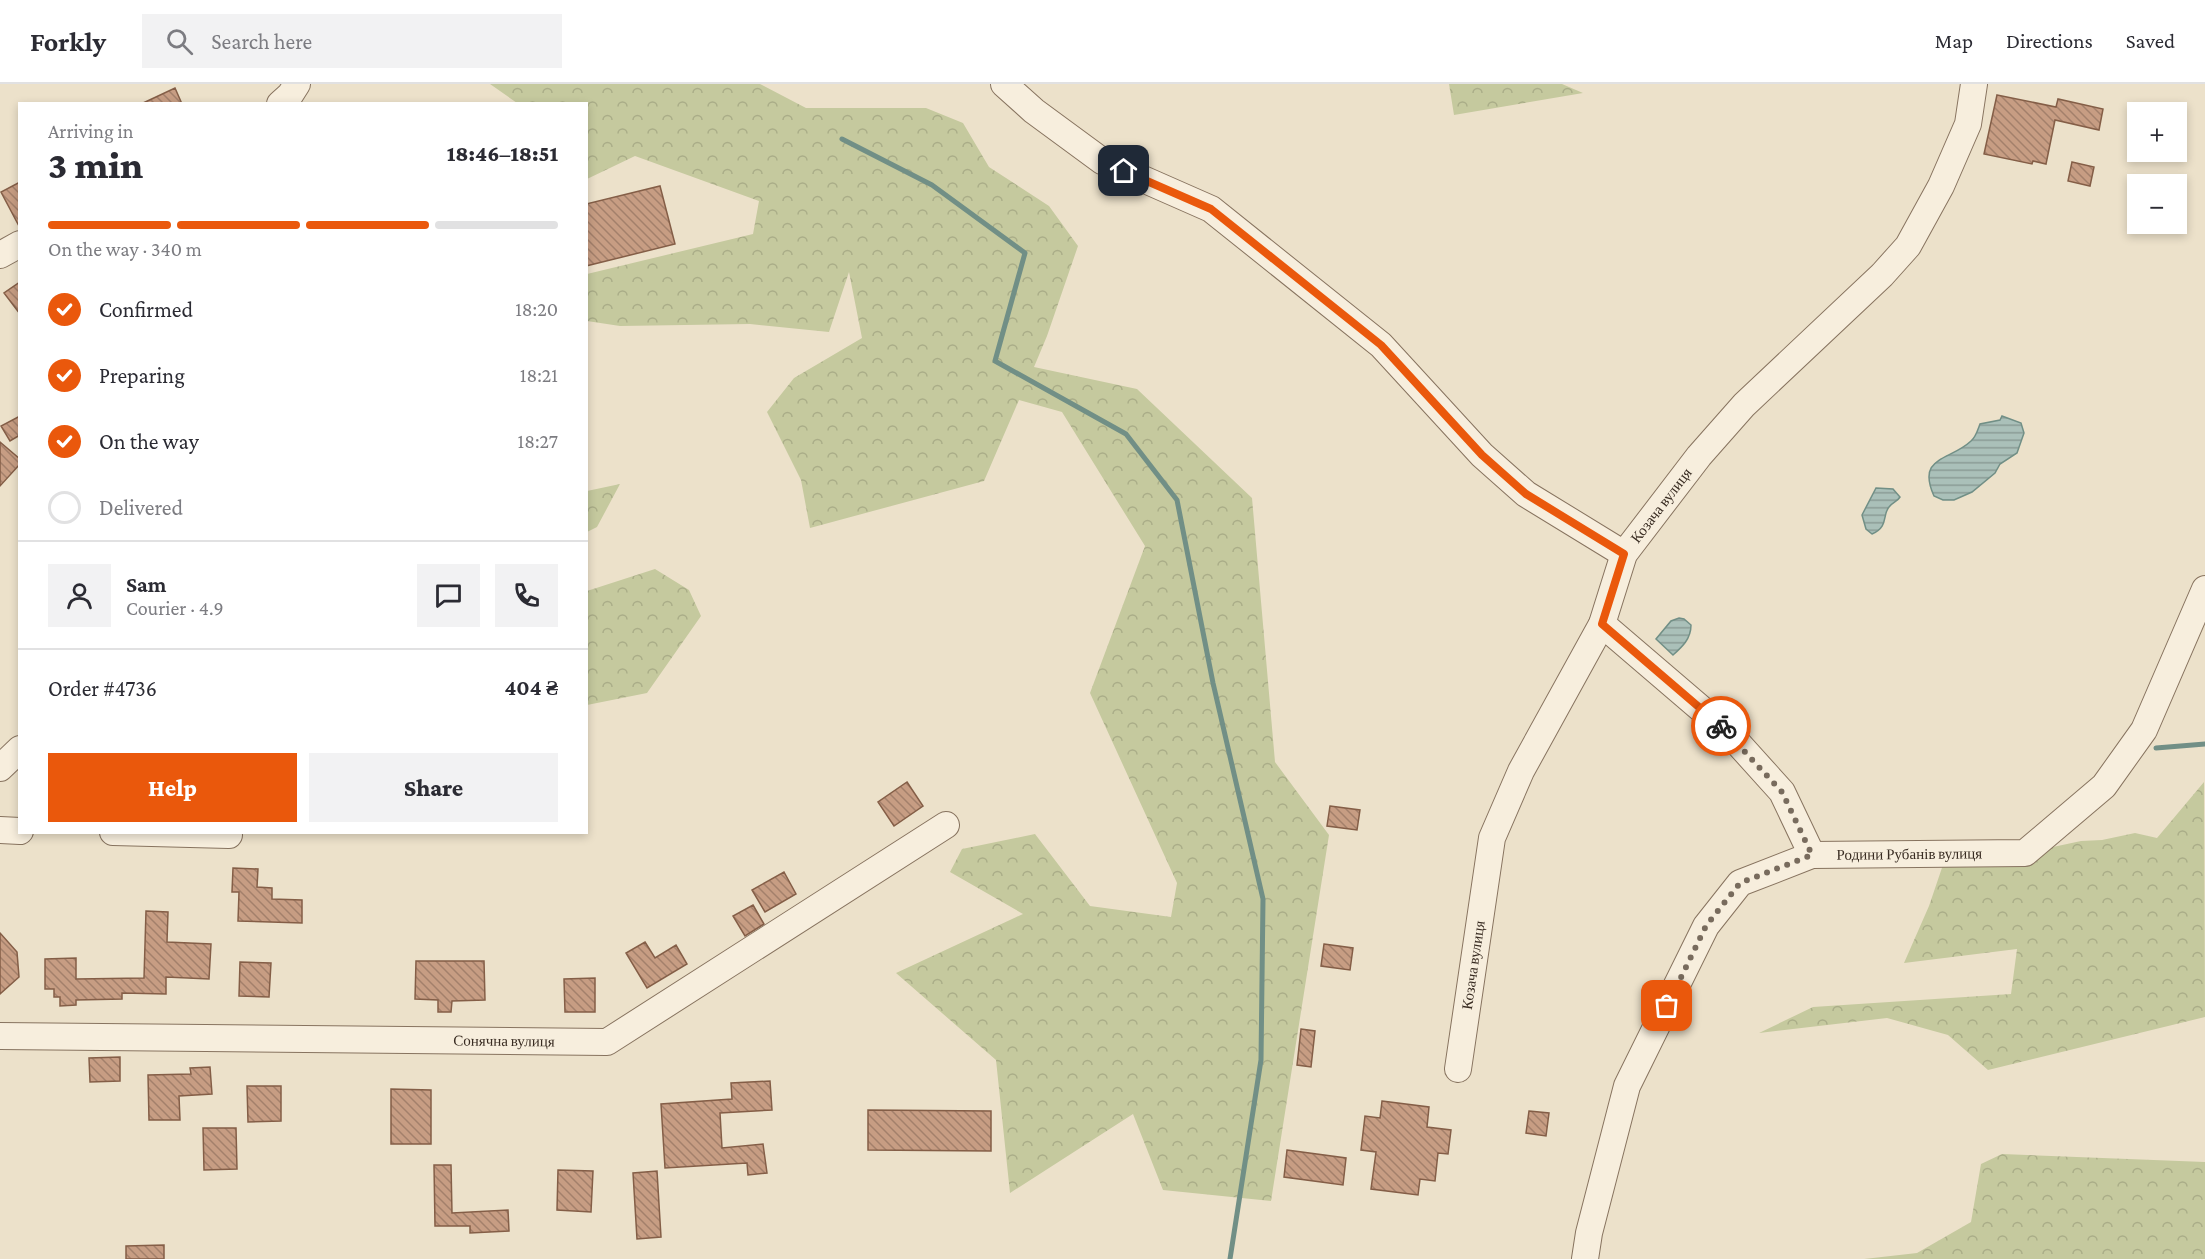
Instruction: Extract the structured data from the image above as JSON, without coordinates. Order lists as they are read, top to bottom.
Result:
{
  "streets": {
    "street": ["Козача вулиця", "Родини Рубанів вулиця", "Сонячна вулиця"]
  },
  "page": {
    "header": "Forkly",
    "search": "Search here",
    "nav": ["Map", "Directions", "Saved"],
    "map_buttons": ["+", "−"],
    "heading": ["3 min", "Arriving in", "18:46–18:51"],
    "panel": [
      "Sam",
      "Courier · 4.9",
      "Order #4736",
      "404 ₴"
    ],
    "bar": "On the way · 340 m",
    "list": [
      ["Confirmed", "18:20"],
      ["Preparing", "18:21"],
      ["On the way", "18:27"],
      "Delivered"
    ],
    "buttons": ["Help", "Share"]
  }
}
